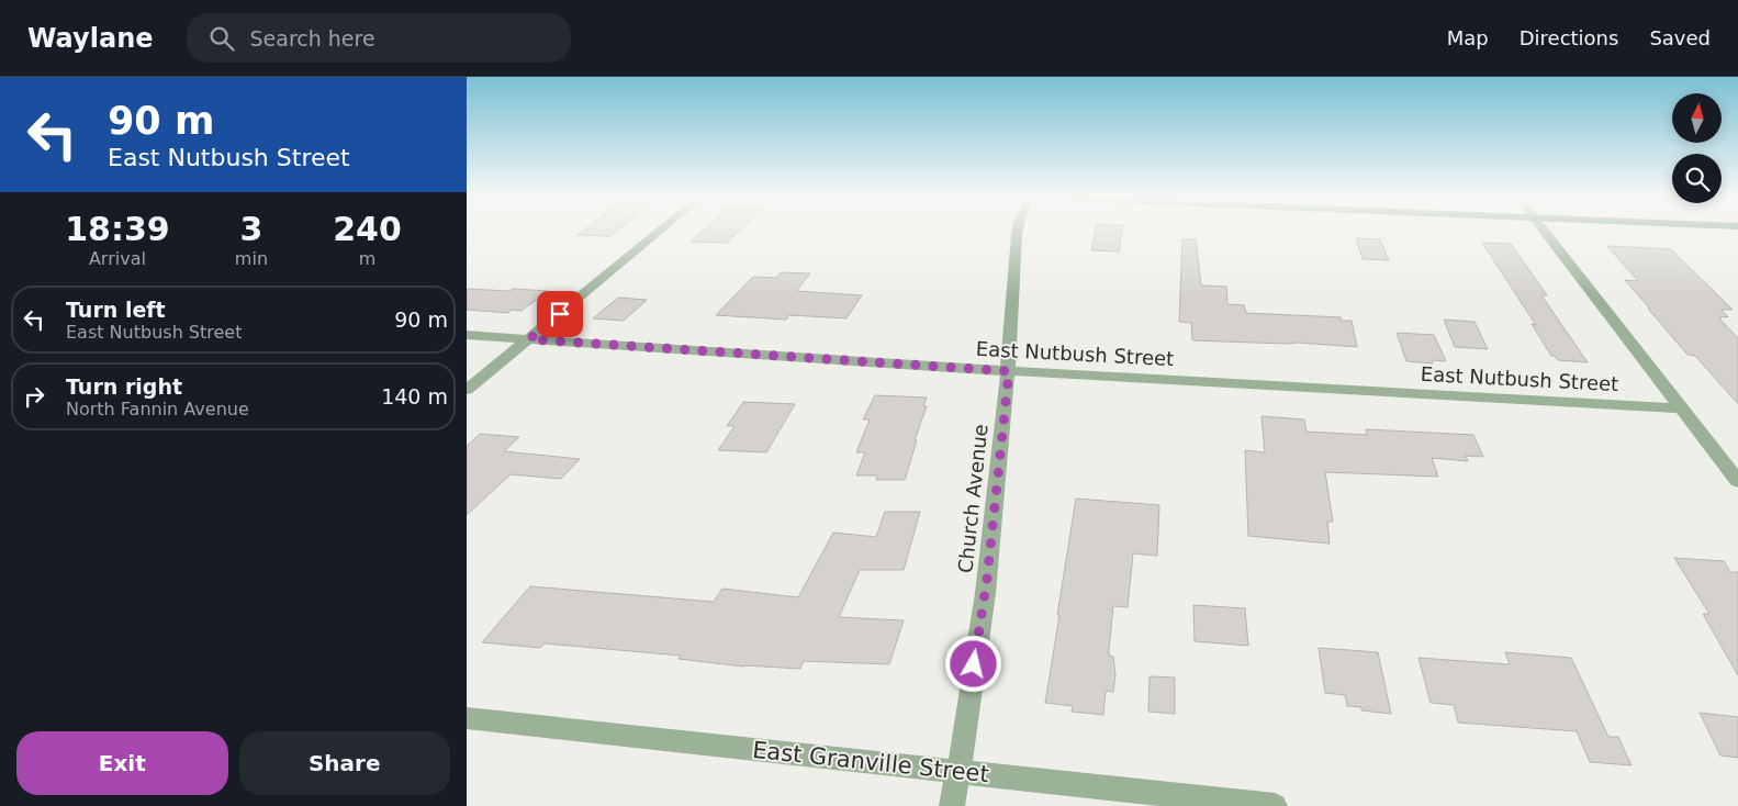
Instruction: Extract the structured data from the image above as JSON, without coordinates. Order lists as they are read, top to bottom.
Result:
{
  "streets": {
    "street": ["East Nutbush Street", "Church Avenue", "East Granville Street"]
  },
  "crossings": [
    ["East Nutbush Street", "Church Avenue"],
    ["Church Avenue", "East Granville Street"]
  ],
  "north": "top",
  "page": {
    "header": "Waylane",
    "search": "Search here",
    "nav": ["Map", "Directions", "Saved"],
    "turn": ["90 m", "East Nutbush Street"],
    "eta": [
      "18:39",
      "Arrival",
      "3",
      "min",
      "240",
      "m"
    ],
    "list": [
      {
        "name": "Turn left",
        "note": "East Nutbush Street",
        "value": "90 m"
      },
      {
        "name": "Turn right",
        "note": "North Fannin Avenue",
        "value": "140 m"
      }
    ],
    "buttons": ["Exit", "Share"]
  }
}
